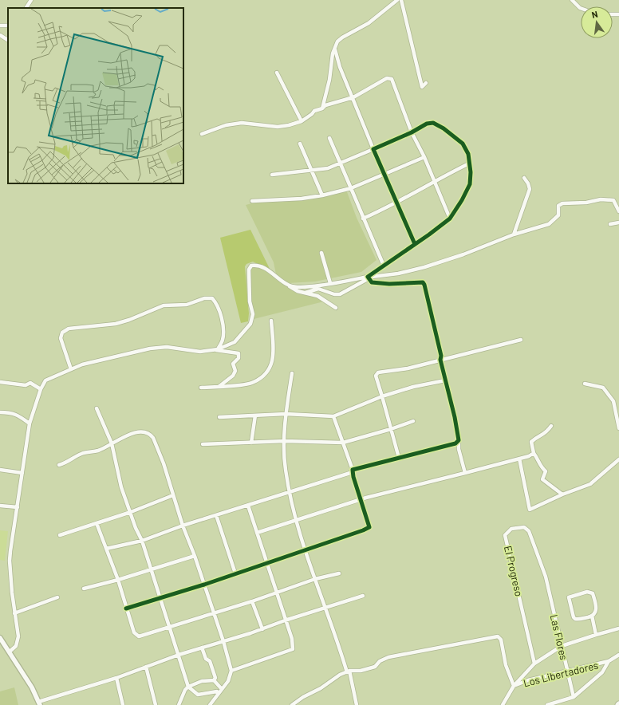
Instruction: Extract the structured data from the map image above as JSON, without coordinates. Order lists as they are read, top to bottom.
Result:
{
  "streets": {
    "street": ["El Progreso", "Las Flores", "Los Libertadores"]
  },
  "crossings": [
    ["El Progreso", "Las Flores"],
    ["Las Flores", "Los Libertadores"]
  ],
  "north": "top"
}
